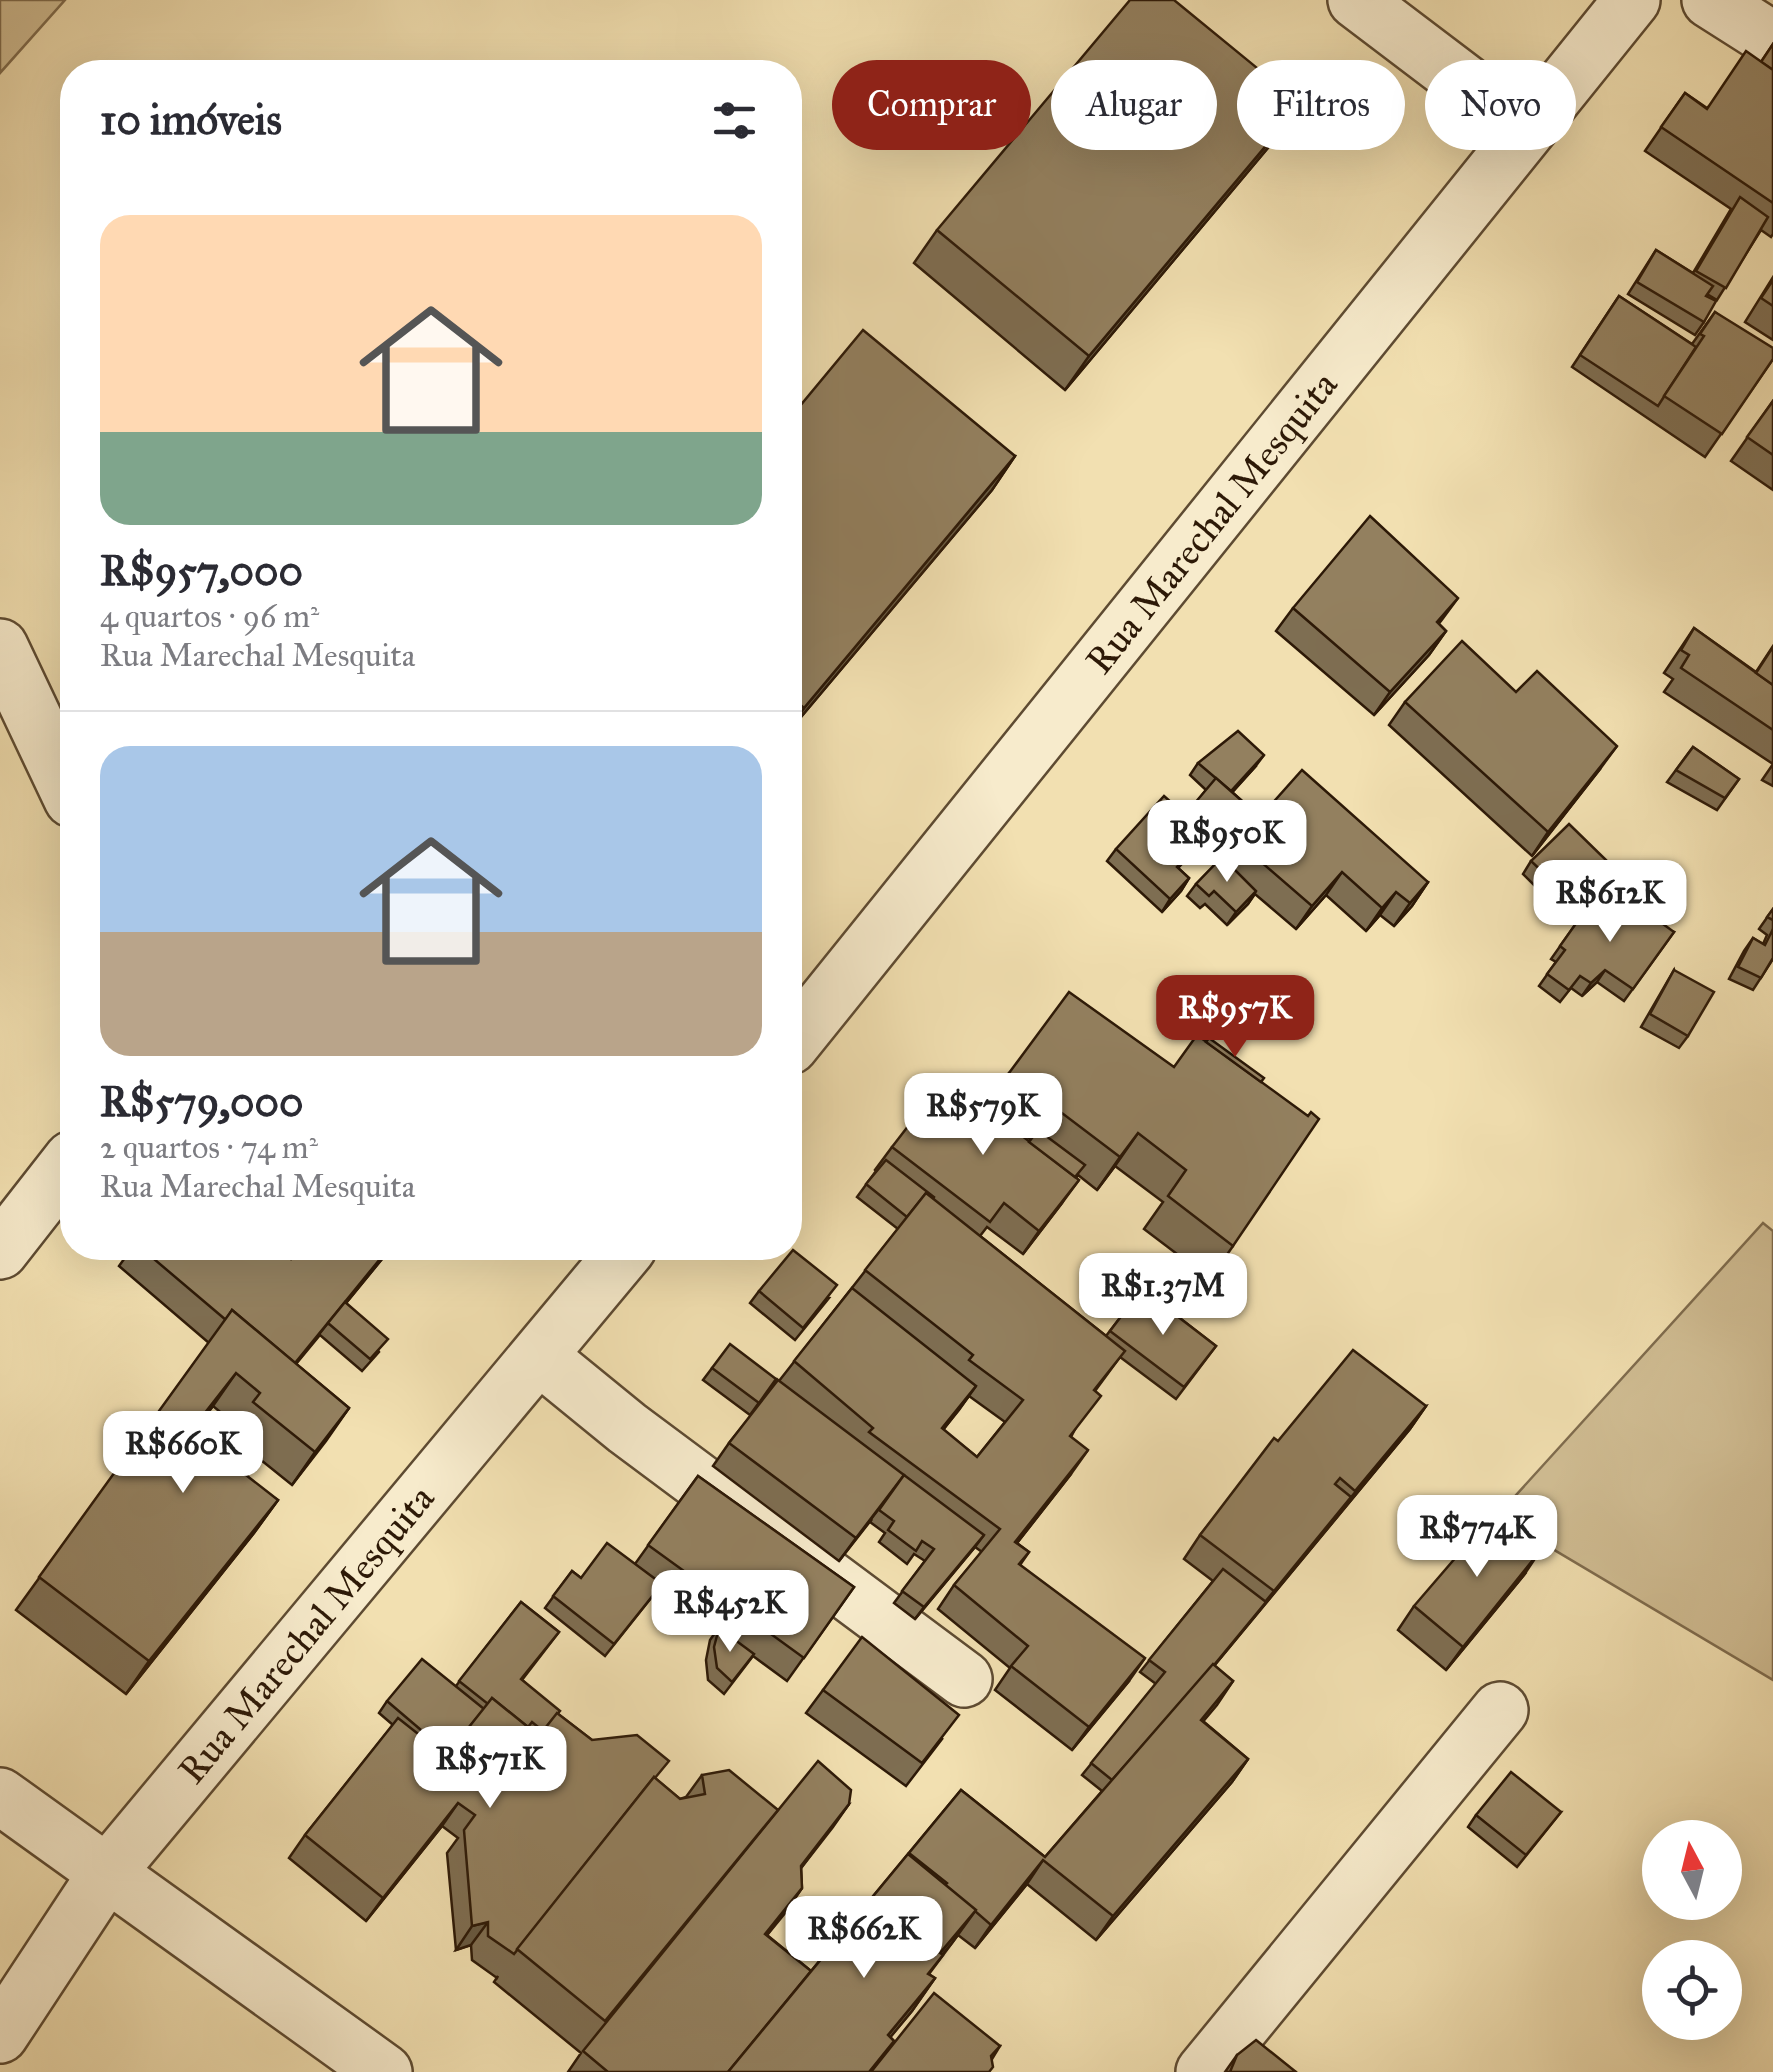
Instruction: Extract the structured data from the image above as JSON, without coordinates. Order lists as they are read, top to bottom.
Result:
{
  "streets": {
    "street": ["Rua Marechal Mesquita"]
  },
  "north": "top",
  "page": {
    "chip": [
      "Comprar",
      "Alugar",
      "Filtros",
      "Novo"
    ],
    "heading": "10 imóveis",
    "list": [
      {
        "name": "R$957,000",
        "note": "4 quartos · 96 m² · Rua Marechal Mesquita"
      },
      {
        "name": "R$579,000",
        "note": "2 quartos · 74 m² · Rua Marechal Mesquita"
      }
    ],
    "price": [
      "R$950K",
      "R$612K",
      "R$957K",
      "R$579K",
      "R$1.37M",
      "R$660K",
      "R$774K",
      "R$452K",
      "R$571K",
      "R$662K"
    ]
  }
}
